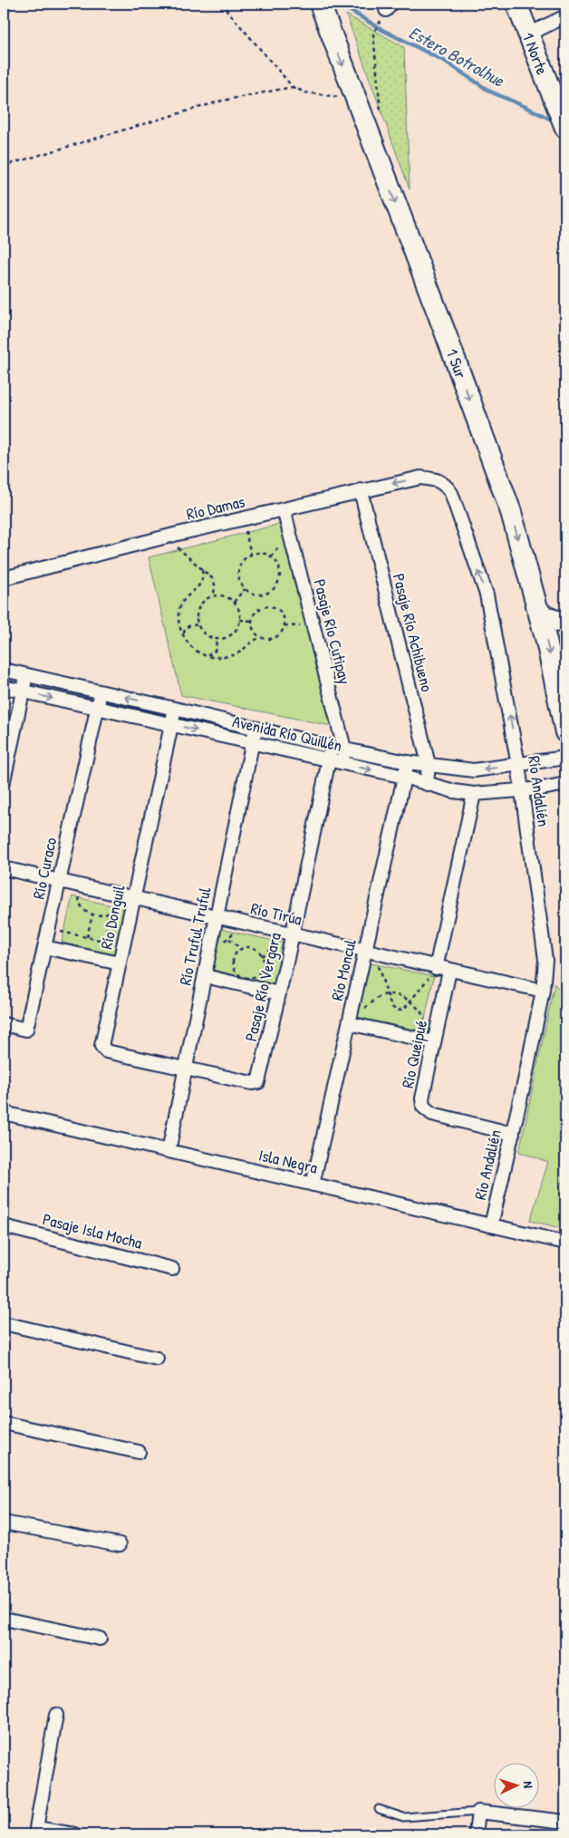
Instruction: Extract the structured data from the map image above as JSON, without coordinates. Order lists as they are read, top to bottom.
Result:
{
  "streets": {
    "main road": ["1 Norte", "1 Sur"],
    "street": [
      "Río Damas",
      "Pasaje Río Cutipay",
      "Pasaje Río Achibueno",
      "Avenida Río Quillén",
      "Río Andalién",
      "Río Curaco",
      "Río Tirúa",
      "Río Donguil",
      "Río Truful Truful",
      "Río Moncul",
      "Pasaje Río Vergara",
      "Río Queipué",
      "Isla Negra",
      "Pasaje Isla Mocha"
    ]
  },
  "crossings": [
    ["Río Damas", "Pasaje Río Cutipay"],
    ["Río Damas", "Pasaje Río Achibueno"],
    ["Río Damas", "Río Andalién"],
    ["Pasaje Río Cutipay", "Avenida Río Quillén"],
    ["Pasaje Río Cutipay", "Pasaje Río Vergara"],
    ["Pasaje Río Achibueno", "Avenida Río Quillén"],
    ["Avenida Río Quillén", "Río Andalién"],
    ["Avenida Río Quillén", "Río Curaco"],
    ["Avenida Río Quillén", "Río Donguil"],
    ["Avenida Río Quillén", "Río Truful Truful"],
    ["Avenida Río Quillén", "Río Moncul"],
    ["Avenida Río Quillén", "Pasaje Río Vergara"],
    ["Río Andalién", "Río Tirúa"],
    ["Río Andalién", "Río Queipué"],
    ["Río Andalién", "Isla Negra"],
    ["Río Curaco", "Río Tirúa"],
    ["Río Tirúa", "Río Donguil"],
    ["Río Tirúa", "Río Truful Truful"],
    ["Río Tirúa", "Río Moncul"],
    ["Río Tirúa", "Pasaje Río Vergara"],
    ["Río Tirúa", "Río Queipué"],
    ["Río Donguil", "Río Truful Truful"],
    ["Río Donguil", "Pasaje Río Vergara"],
    ["Río Truful Truful", "Pasaje Río Vergara"],
    ["Río Truful Truful", "Isla Negra"],
    ["Río Moncul", "Isla Negra"]
  ],
  "one_way": ["1 Sur", "Río Andalién"],
  "water": ["Estero Botrolhue"],
  "north": "right"
}
